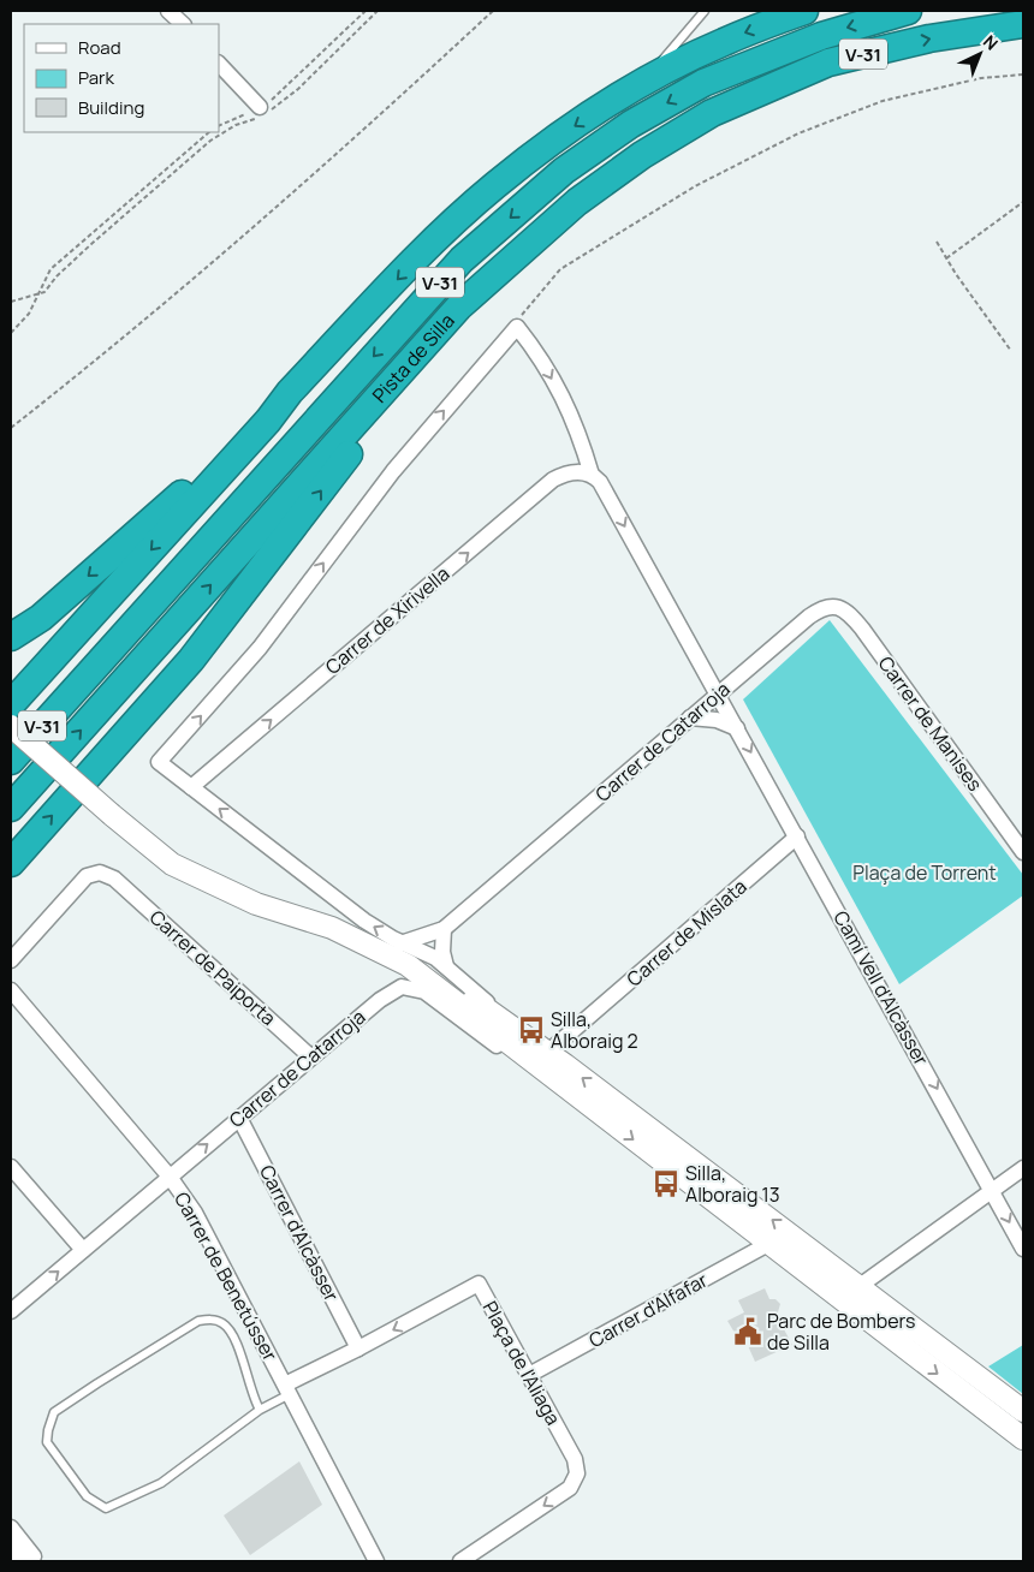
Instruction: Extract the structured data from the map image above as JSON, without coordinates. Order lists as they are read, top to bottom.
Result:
{
  "streets": {
    "highway": ["V-31", "Pista de Silla"],
    "street": [
      "Carrer de Xirivella",
      "Carrer de Manises",
      "Carrer de Catarroja",
      "Carrer de Mislata",
      "Carrer de Paiporta",
      "Camí Vell d'Alcàsser",
      "Carrer d'Alcàsser",
      "Carrer de Benetússer",
      "Carrer d'Alfafar",
      "Plaça de l'Aliaga"
    ]
  },
  "crossings": [
    ["Carrer de Xirivella", "Camí Vell d'Alcàsser"],
    ["Carrer de Manises", "Carrer de Catarroja"],
    ["Carrer de Catarroja", "Carrer de Paiporta"],
    ["Carrer de Catarroja", "Camí Vell d'Alcàsser"],
    ["Carrer de Catarroja", "Carrer d'Alcàsser"],
    ["Carrer de Catarroja", "Carrer de Benetússer"],
    ["Carrer de Mislata", "Camí Vell d'Alcàsser"],
    ["Carrer d'Alcàsser", "Plaça de l'Aliaga"],
    ["Carrer de Benetússer", "Plaça de l'Aliaga"],
    ["Carrer d'Alfafar", "Plaça de l'Aliaga"]
  ],
  "one_way": ["Carrer de Xirivella", "Camí Vell d'Alcàsser"],
  "parks": ["Plaça de Torrent"],
  "places": {
    "bus stop": ["Silla, Alboraig 2", "Silla, Alboraig 13"],
    "public building": ["Parc de Bombers de Silla"]
  },
  "legend": ["Road", "Park", "Building"],
  "north": "top right"
}
